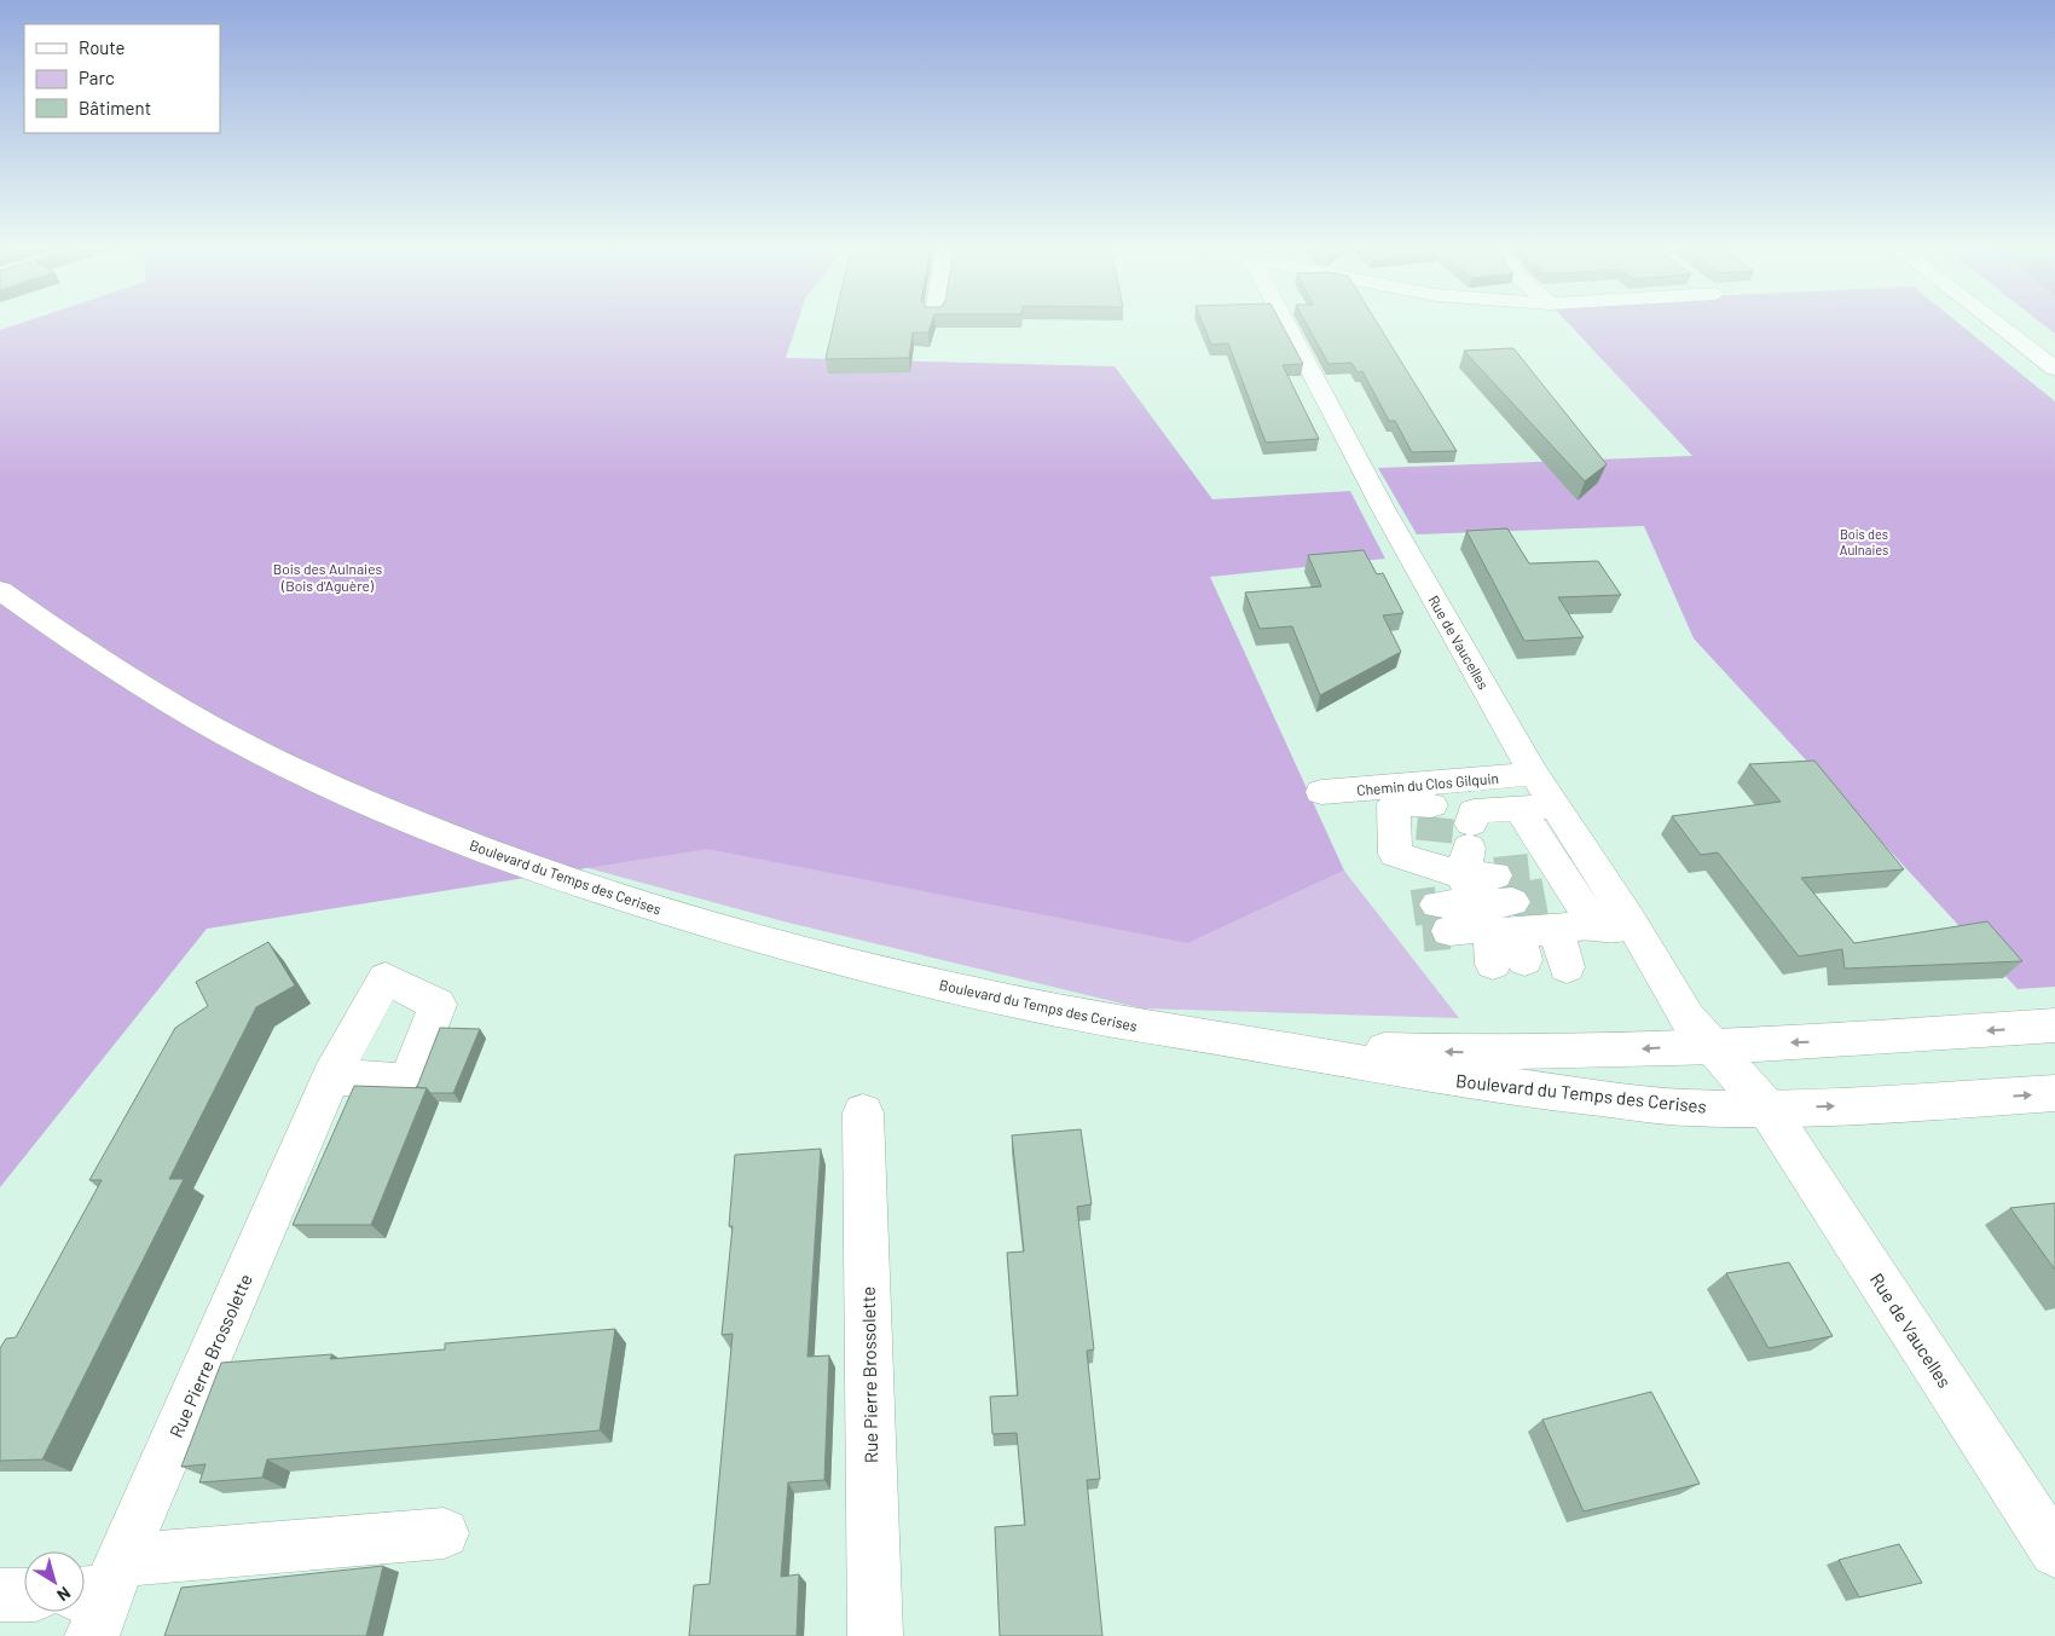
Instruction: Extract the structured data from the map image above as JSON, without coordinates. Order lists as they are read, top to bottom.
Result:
{
  "streets": {
    "street": [
      "Rue de Vaucelles",
      "Chemin du Clos Gilquin",
      "Boulevard du Temps des Cerises",
      "Rue Pierre Brossolette"
    ]
  },
  "crossings": [
    ["Rue de Vaucelles", "Chemin du Clos Gilquin"],
    ["Rue de Vaucelles", "Boulevard du Temps des Cerises"]
  ],
  "parks": ["Bois des Aulnaies", "Bois des Aulnaies (Bois d'Aguère)"],
  "legend": ["Route", "Parc", "Bâtiment"],
  "north": "bottom right"
}
